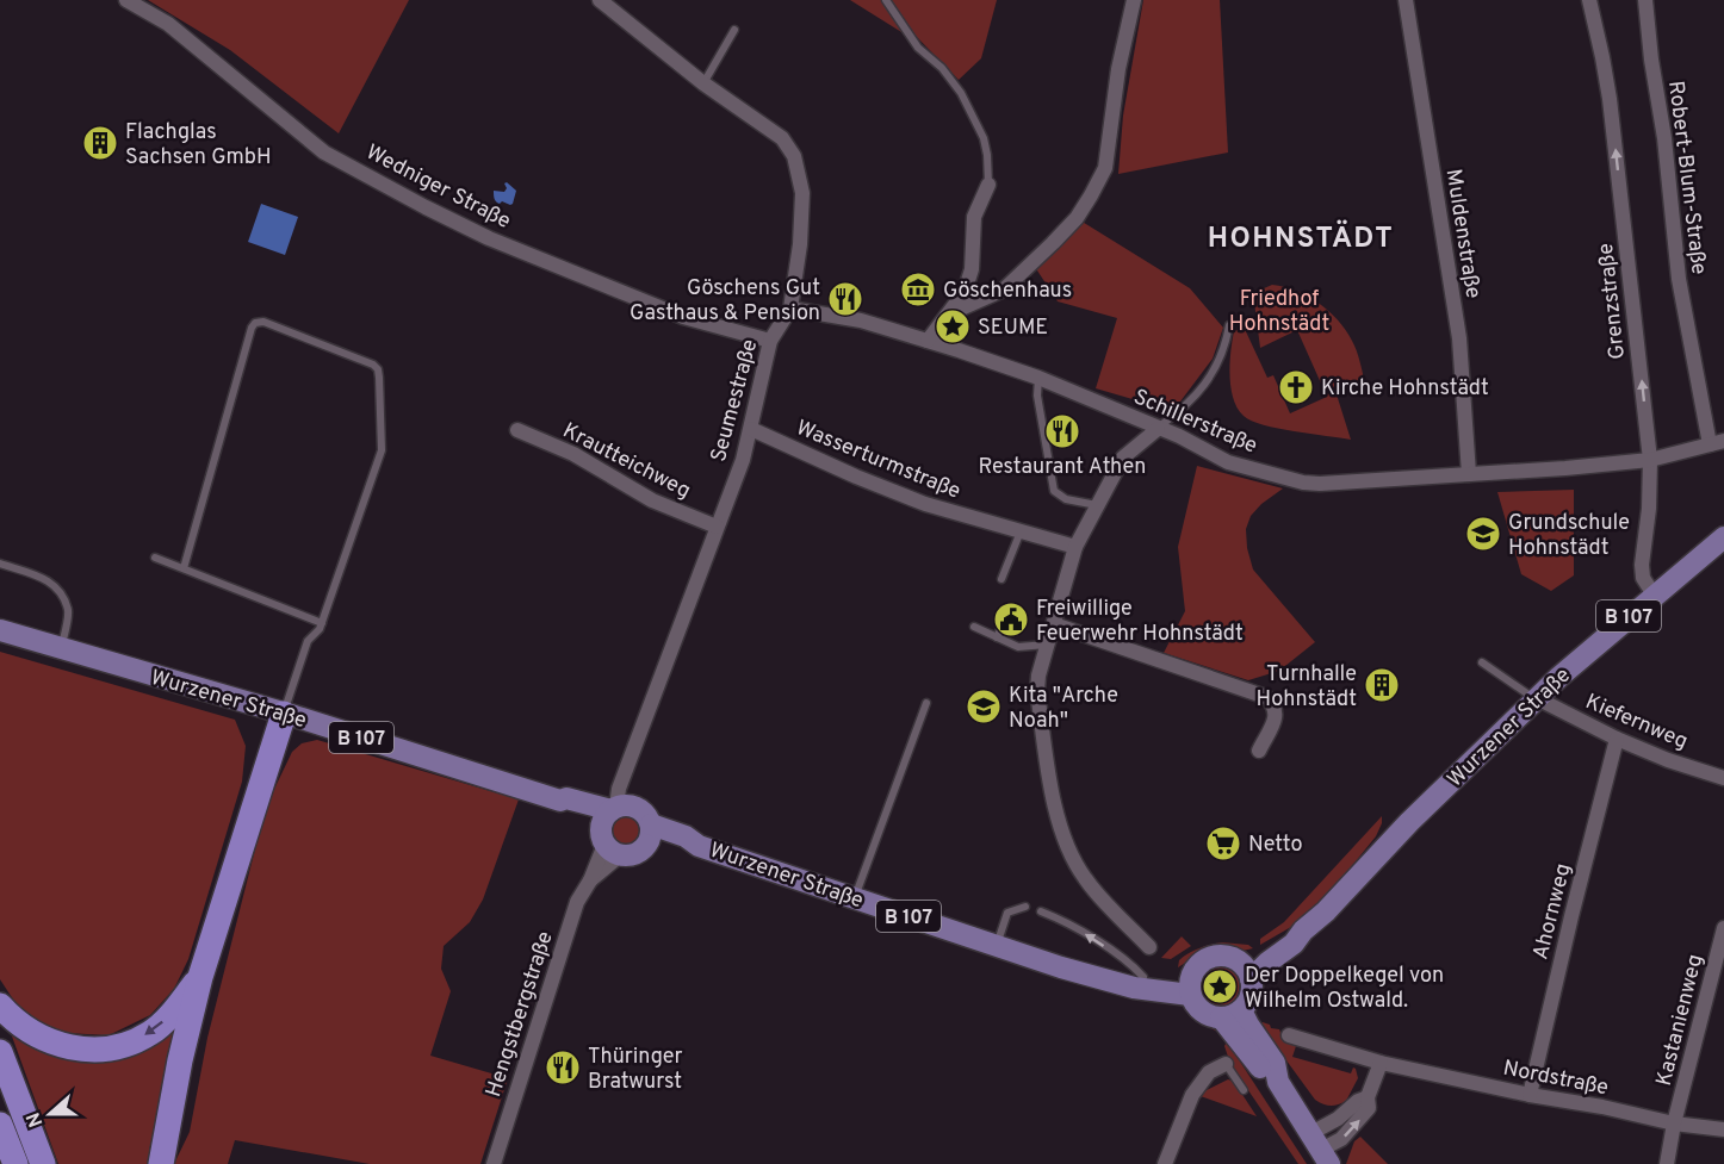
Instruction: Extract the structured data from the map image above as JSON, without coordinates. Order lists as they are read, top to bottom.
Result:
{
  "streets": {
    "main road": ["B 107", "Wurzener Straße"],
    "street": [
      "Robert-Blum-Straße",
      "Wedniger Straße",
      "Muldenstraße",
      "Grenzstraße",
      "Seumestraße",
      "Schillerstraße",
      "Wasserturmstraße",
      "Krautteichweg",
      "Kiefernweg",
      "Ahornweg",
      "Hengstbergstraße",
      "Kastanienweg",
      "Nordstraße"
    ]
  },
  "crossings": [
    ["Robert-Blum-Straße", "Schillerstraße"],
    ["Wedniger Straße", "Seumestraße"],
    ["Muldenstraße", "Schillerstraße"],
    ["Grenzstraße", "Schillerstraße"],
    ["Grenzstraße", "Wurzener Straße"],
    ["Seumestraße", "Schillerstraße"],
    ["Seumestraße", "Wasserturmstraße"],
    ["Seumestraße", "Krautteichweg"],
    ["Seumestraße", "Wurzener Straße"],
    ["Seumestraße", "Hengstbergstraße"],
    ["Wurzener Straße", "Kiefernweg"],
    ["Wurzener Straße", "Hengstbergstraße"],
    ["Kiefernweg", "Ahornweg"],
    ["Ahornweg", "Nordstraße"],
    ["Kastanienweg", "Nordstraße"]
  ],
  "one_way": ["Grenzstraße"],
  "districts": ["HOHNSTÄDT"],
  "parks": ["Friedhof Hohnstädt"],
  "places": {
    "building": ["Flachglas Sachsen GmbH", "Turnhalle Hohnstädt"],
    "museum": ["Göschenhaus"],
    "restaurant": ["Göschens Gut Gasthaus & Pension", "Restaurant Athen", "Thüringer Bratwurst"],
    "place": ["SEUME", "Der Doppelkegel von Wilhelm Ostwald."],
    "church": ["Kirche Hohnstädt"],
    "school or university": ["Grundschule Hohnstädt", "Kita \"Arche Noah\""],
    "public building": ["Freiwillige Feuerwehr Hohnstädt"],
    "supermarket": ["Netto"]
  },
  "north": "left"
}
